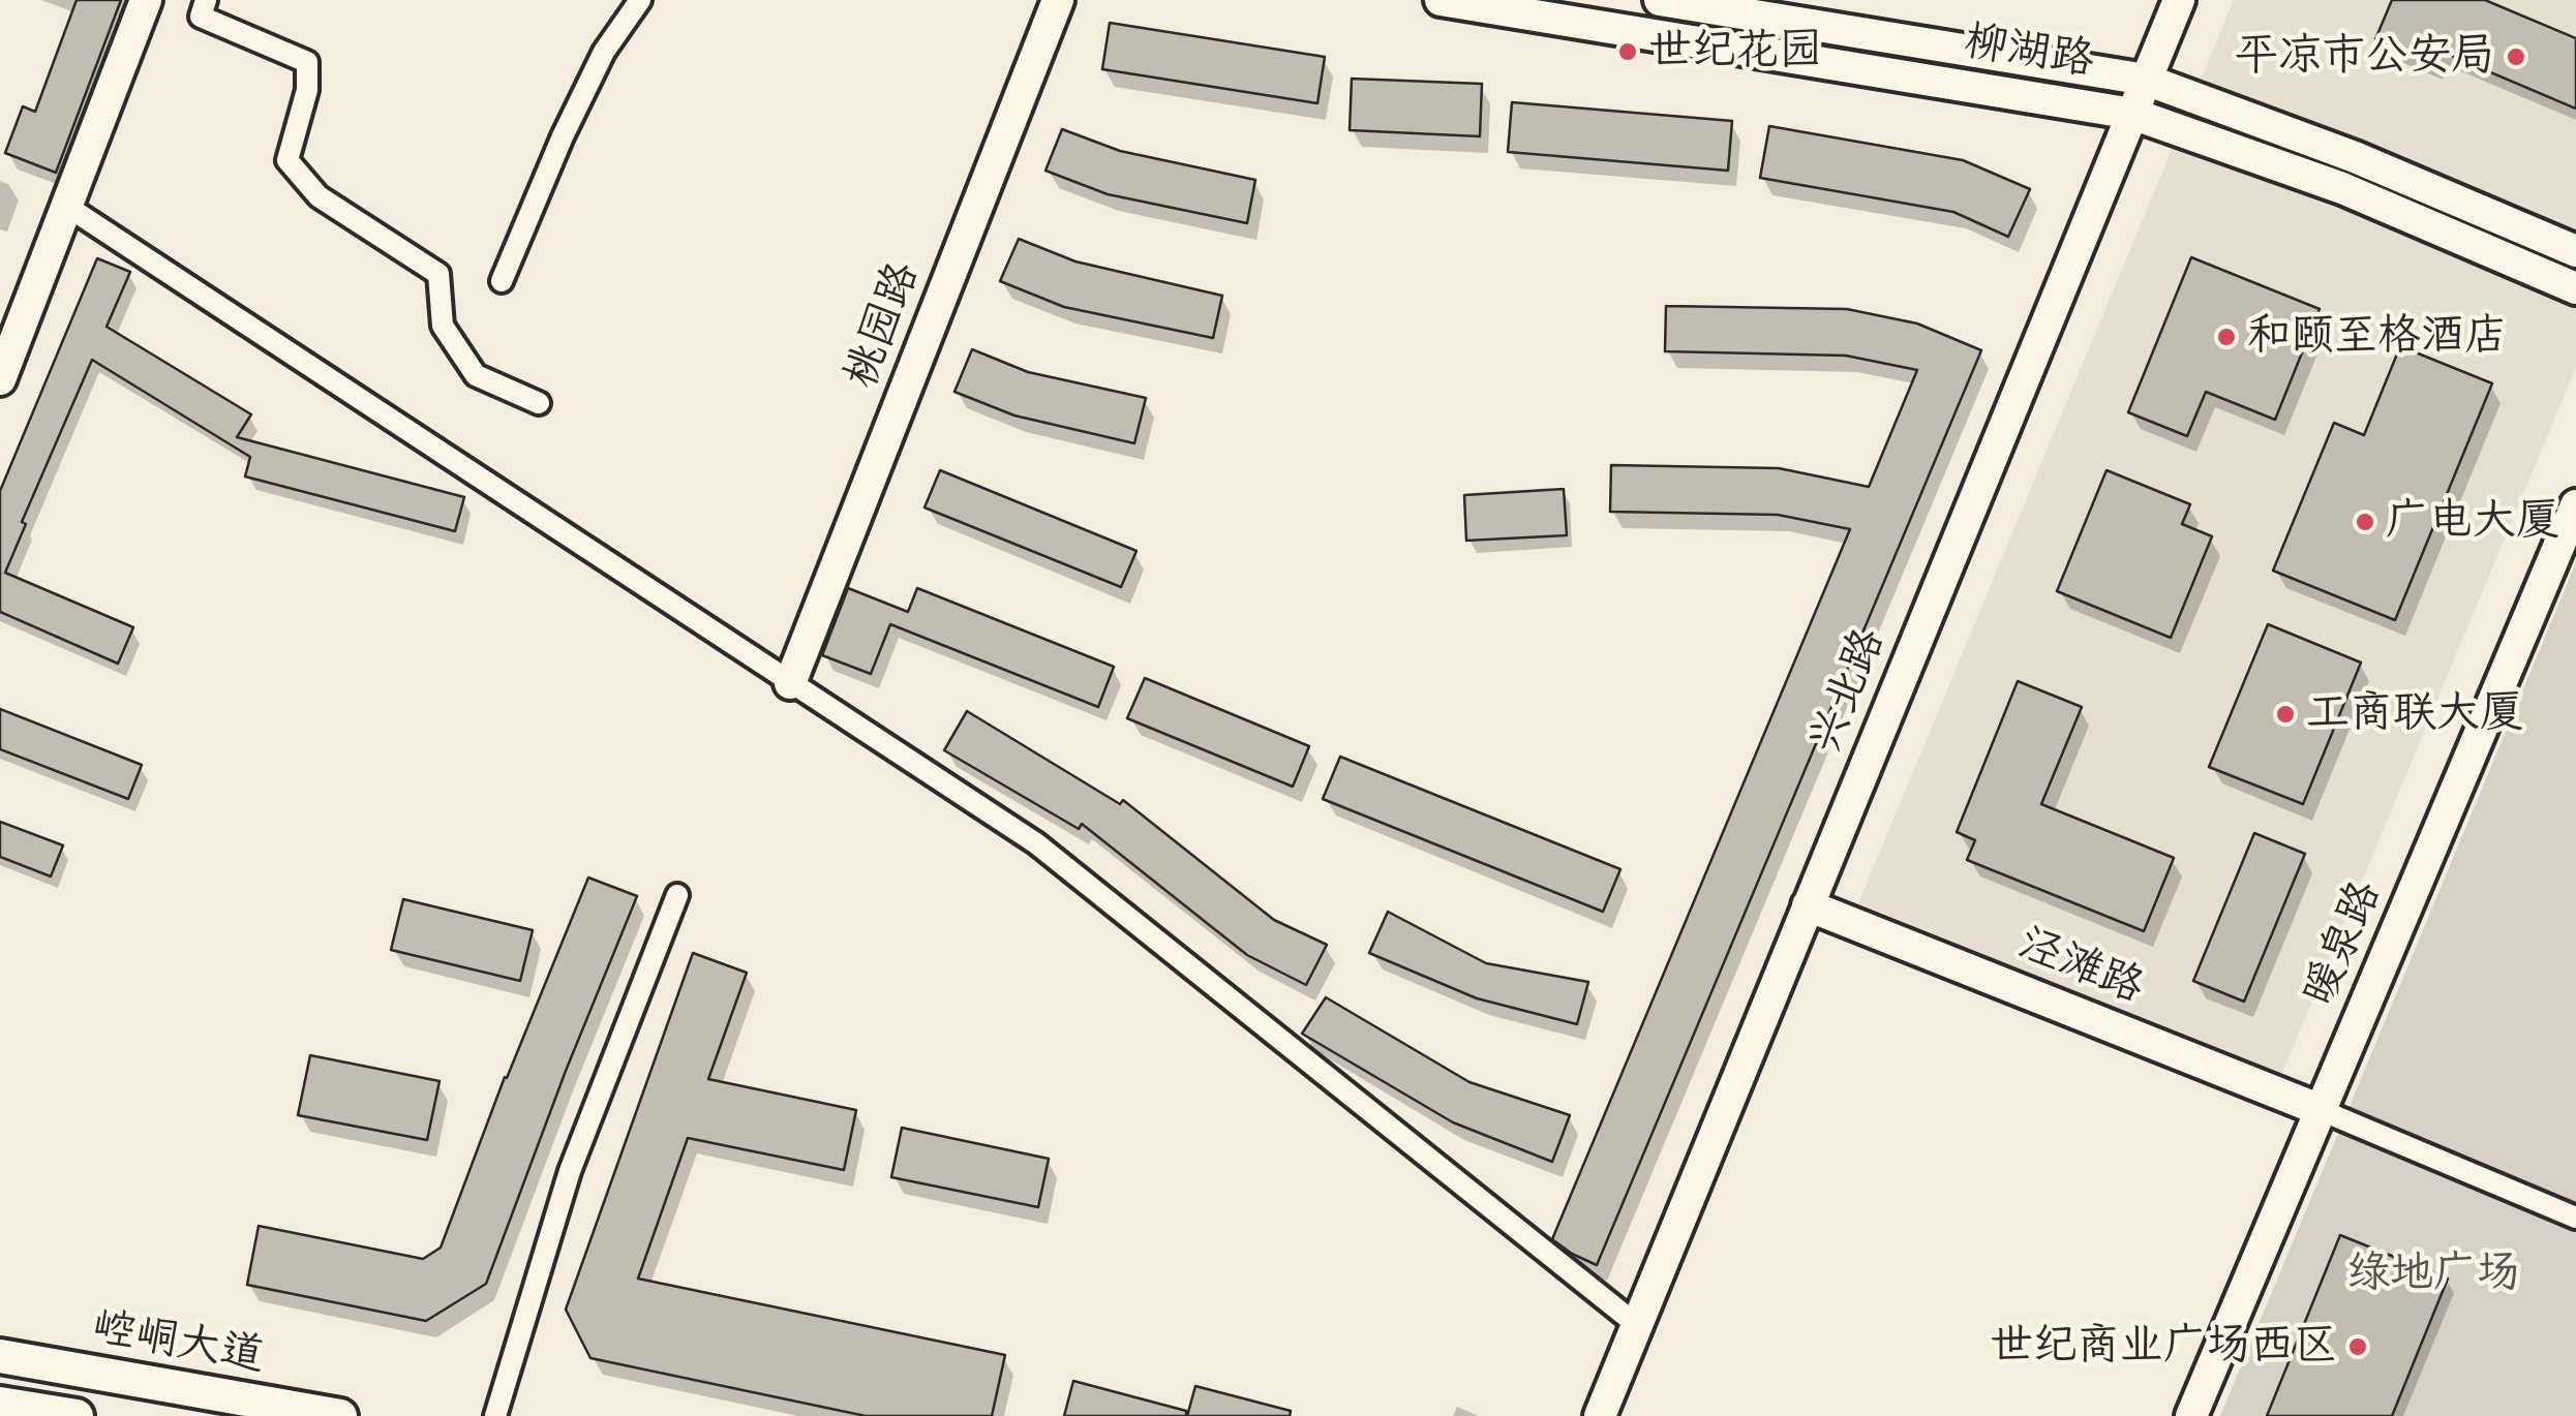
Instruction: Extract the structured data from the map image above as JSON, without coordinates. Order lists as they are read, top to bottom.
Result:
{
  "streets": {
    "main road": ["崆峒大道"],
    "street": [
      "柳湖路",
      "桃园路",
      "兴北路",
      "暖泉路",
      "泾滩路"
    ]
  },
  "crossings": [
    ["柳湖路", "兴北路"],
    ["兴北路", "泾滩路"],
    ["暖泉路", "泾滩路"]
  ],
  "parks": ["绿地广场"],
  "places": [
    "世纪花园",
    "平凉市公安局",
    "和颐至格酒店",
    "广电大厦",
    "工商联大厦",
    "世纪商业广场西区"
  ]
}
